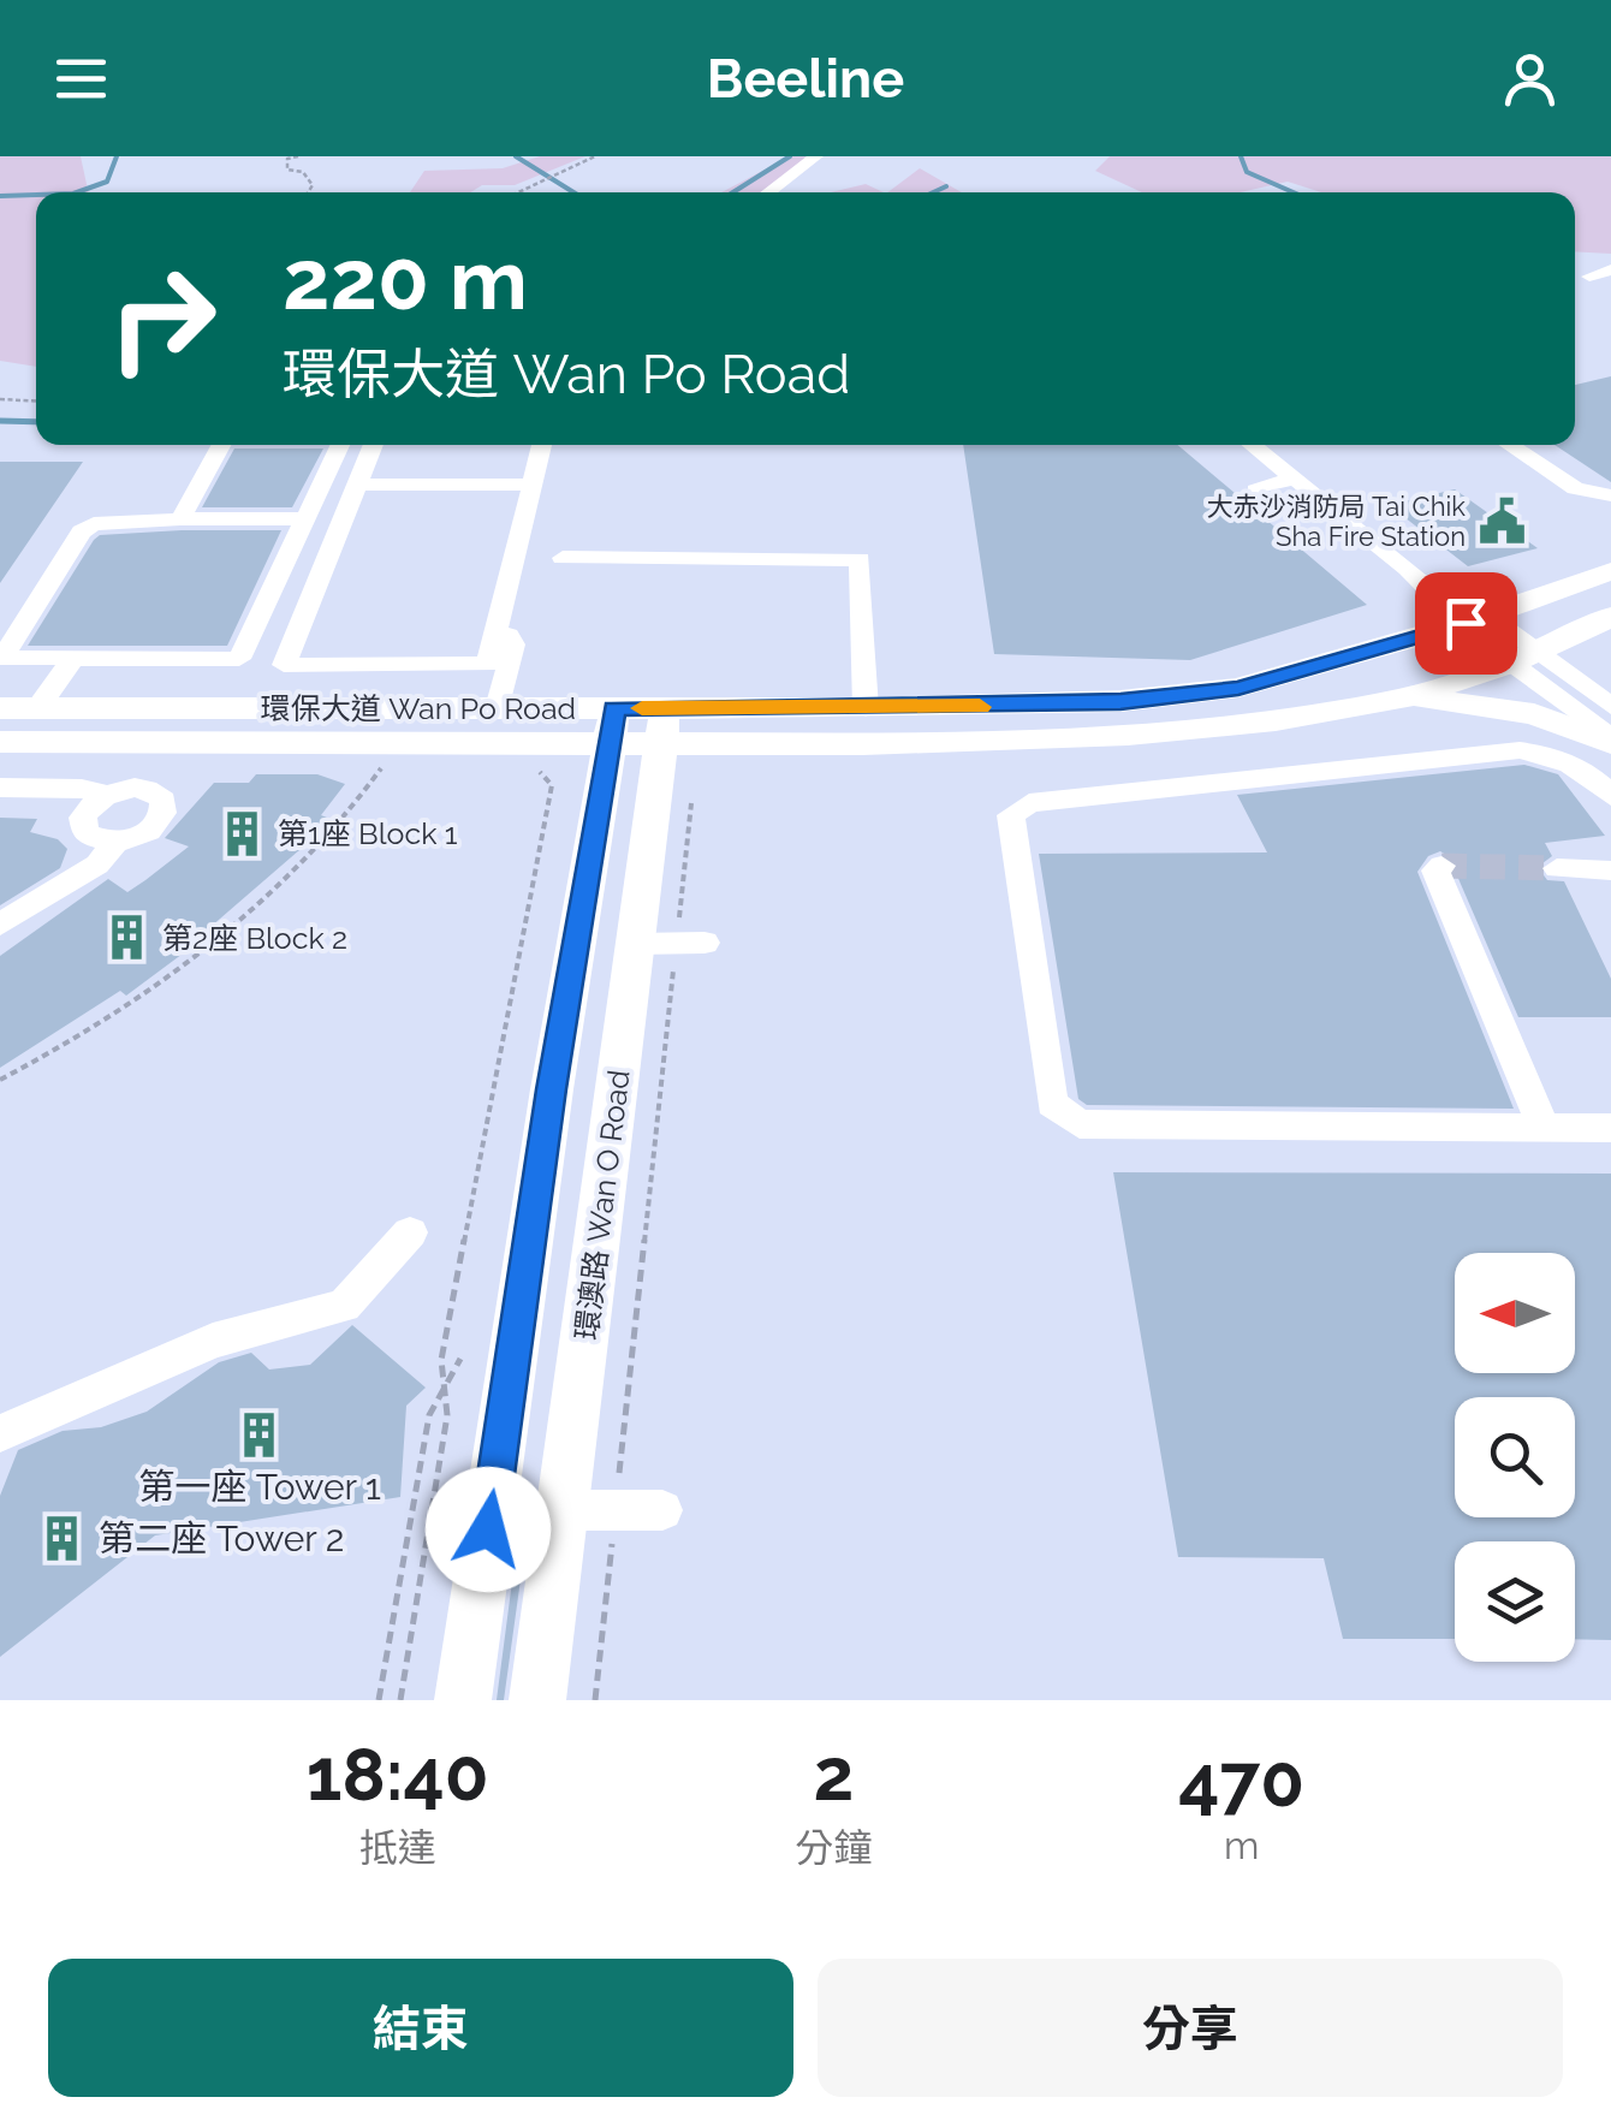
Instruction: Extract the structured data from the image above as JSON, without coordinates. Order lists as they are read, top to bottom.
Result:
{
  "streets": {
    "main road": ["環保大道 Wan Po Road", "環澳路 Wan O Road"]
  },
  "crossings": [
    ["環保大道 Wan Po Road", "環澳路 Wan O Road"]
  ],
  "places": {
    "public building": ["大赤沙消防局 Tai Chik Sha Fire Station"],
    "building": [
      "第1座 Block 1",
      "第2座 Block 2",
      "第一座 Tower 1",
      "第二座 Tower 2"
    ]
  },
  "north": "left",
  "page": {
    "header": "Beeline",
    "turn": ["220 m", "環保大道 Wan Po Road"],
    "eta": [
      "18:40",
      "抵達",
      "2",
      "分鐘",
      "470",
      "m"
    ],
    "buttons": ["結束", "分享"]
  }
}
